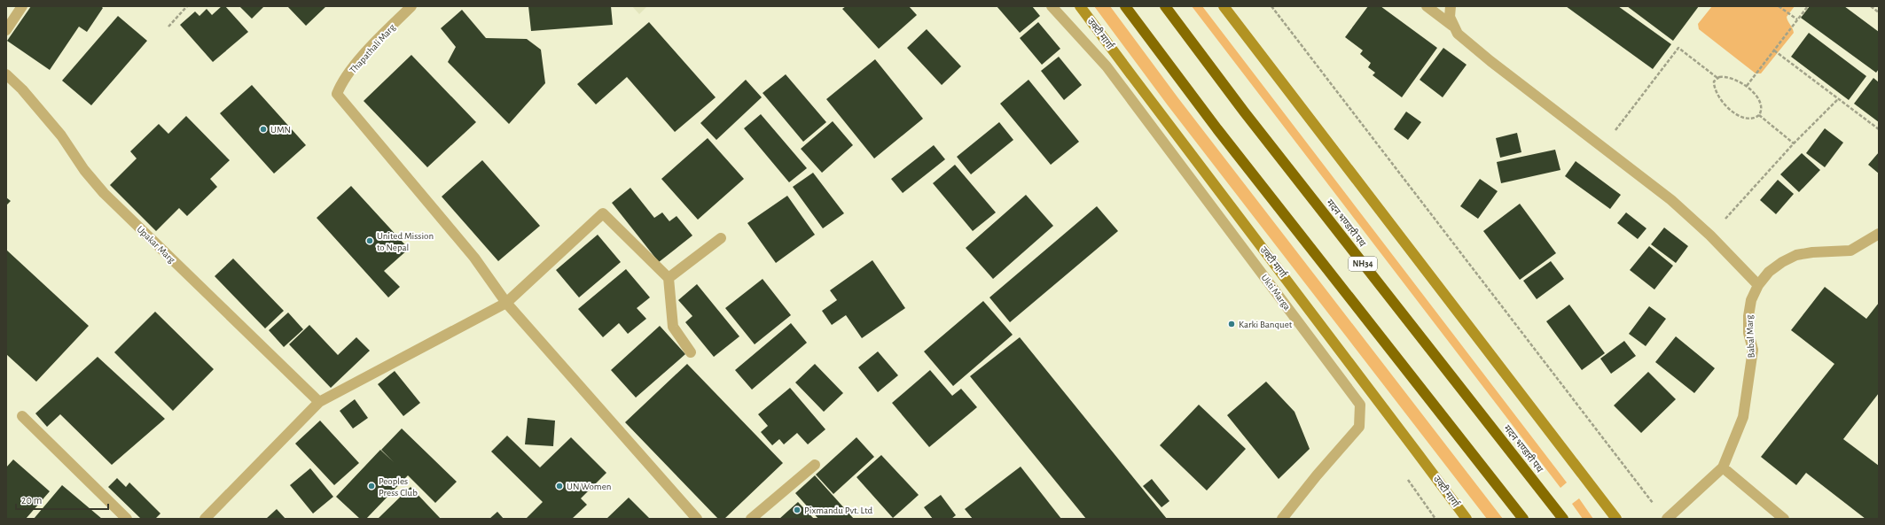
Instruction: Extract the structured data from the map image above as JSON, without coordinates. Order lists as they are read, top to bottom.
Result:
{
  "streets": {
    "highway": ["मदन भण्डारी पथ", "NH34"],
    "street": [
      "उक्टी मार्गा",
      "Thapathali Marg",
      "Upakar Marg",
      "Ukti Marga",
      "Babal Marg"
    ]
  },
  "places": [
    "UMN",
    "United Mission to Nepal",
    "Karki Banquet",
    "Peoples Press Club",
    "UN Women",
    "Pixmandu Pvt. Ltd"
  ],
  "scale_bar": "20 m"
}
